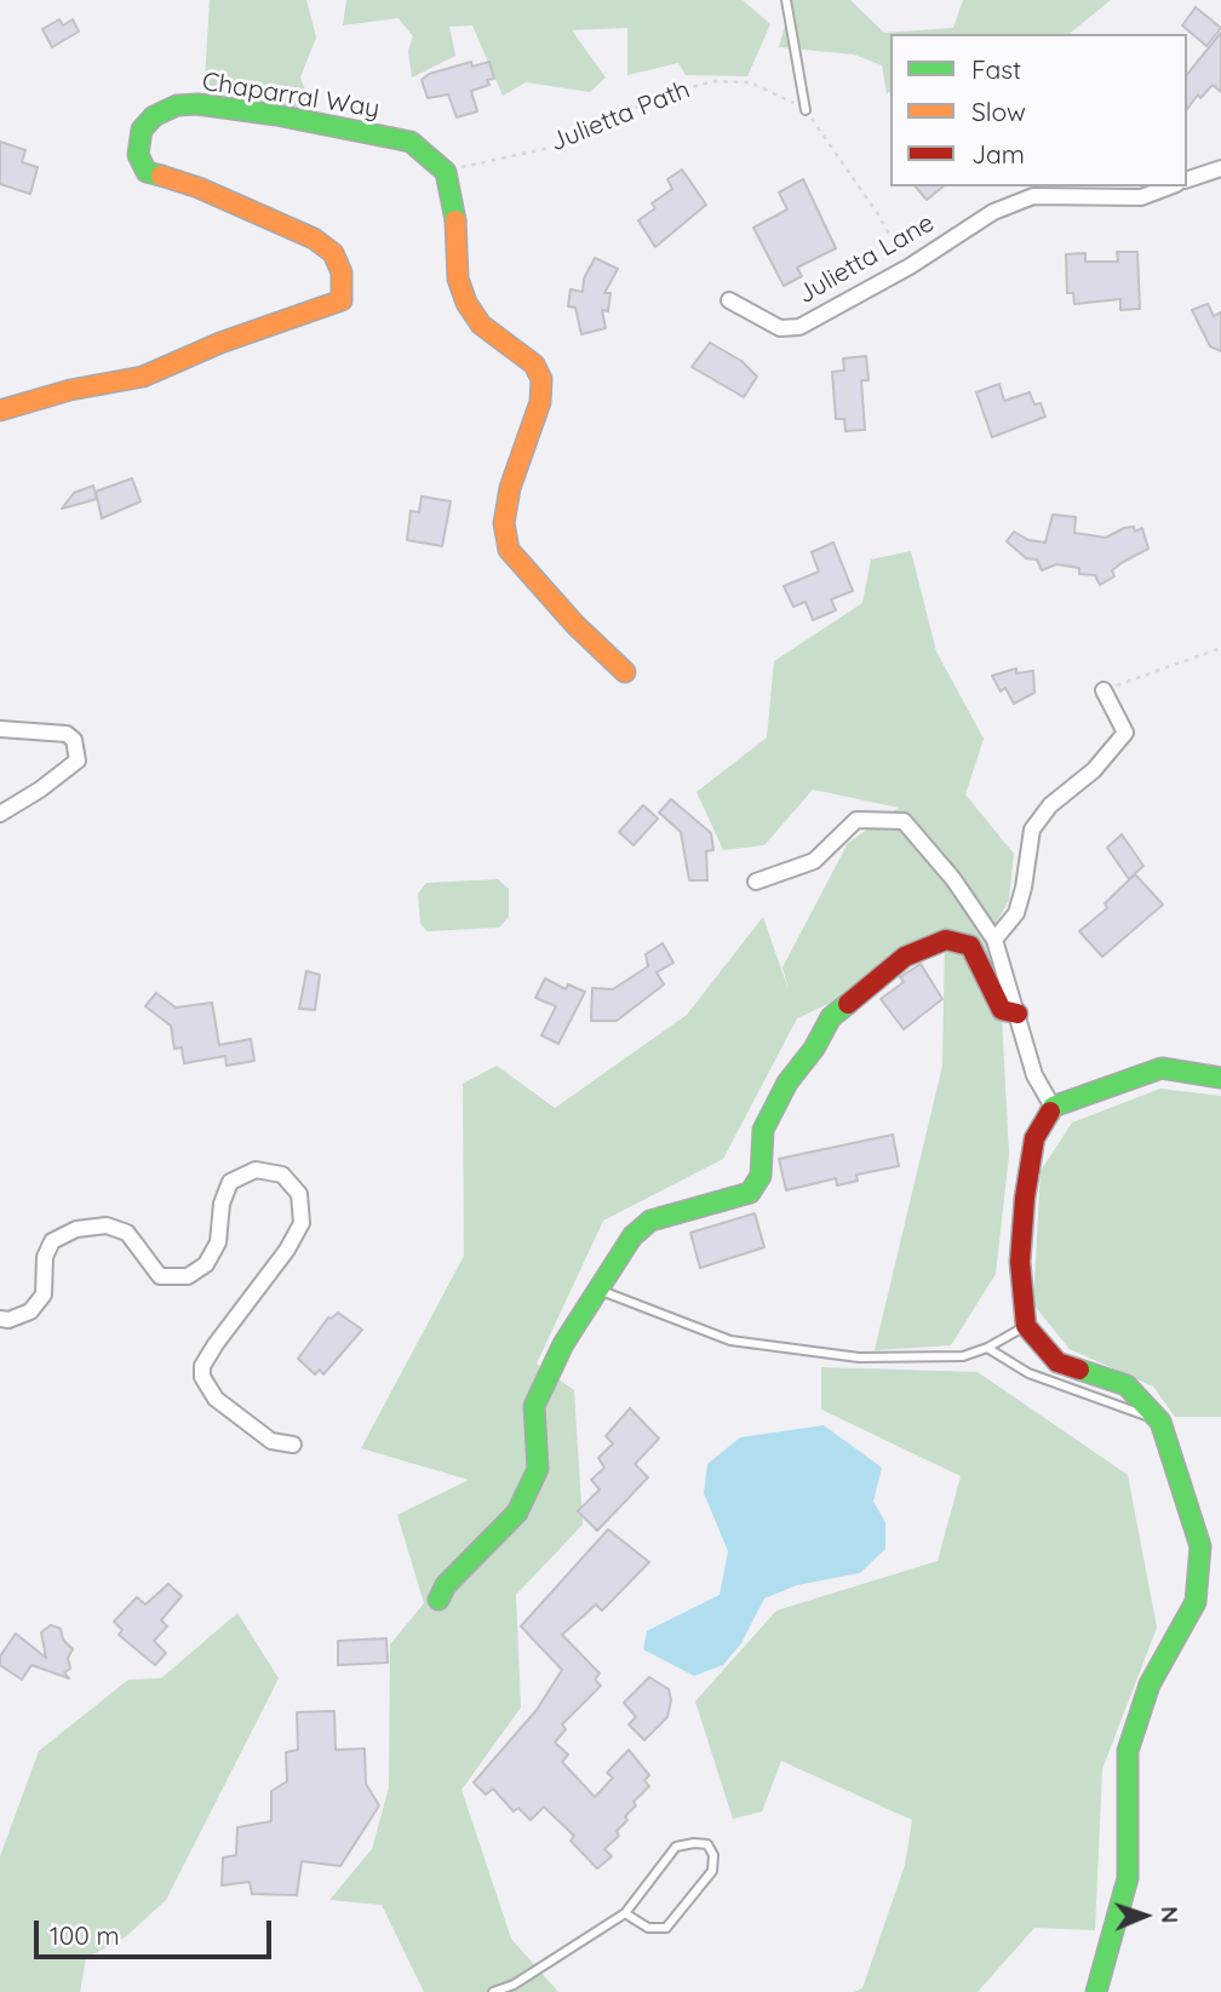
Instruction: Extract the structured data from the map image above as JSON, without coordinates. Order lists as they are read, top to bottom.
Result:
{
  "streets": {
    "street": ["Chaparral Way", "Julietta Lane"],
    "path": ["Julietta Path"]
  },
  "crossings": [
    ["Chaparral Way", "Julietta Path"],
    ["Julietta Path", "Julietta Lane"]
  ],
  "legend": ["Fast", "Slow", "Jam"],
  "scale_bar": "100 m",
  "north": "right"
}
